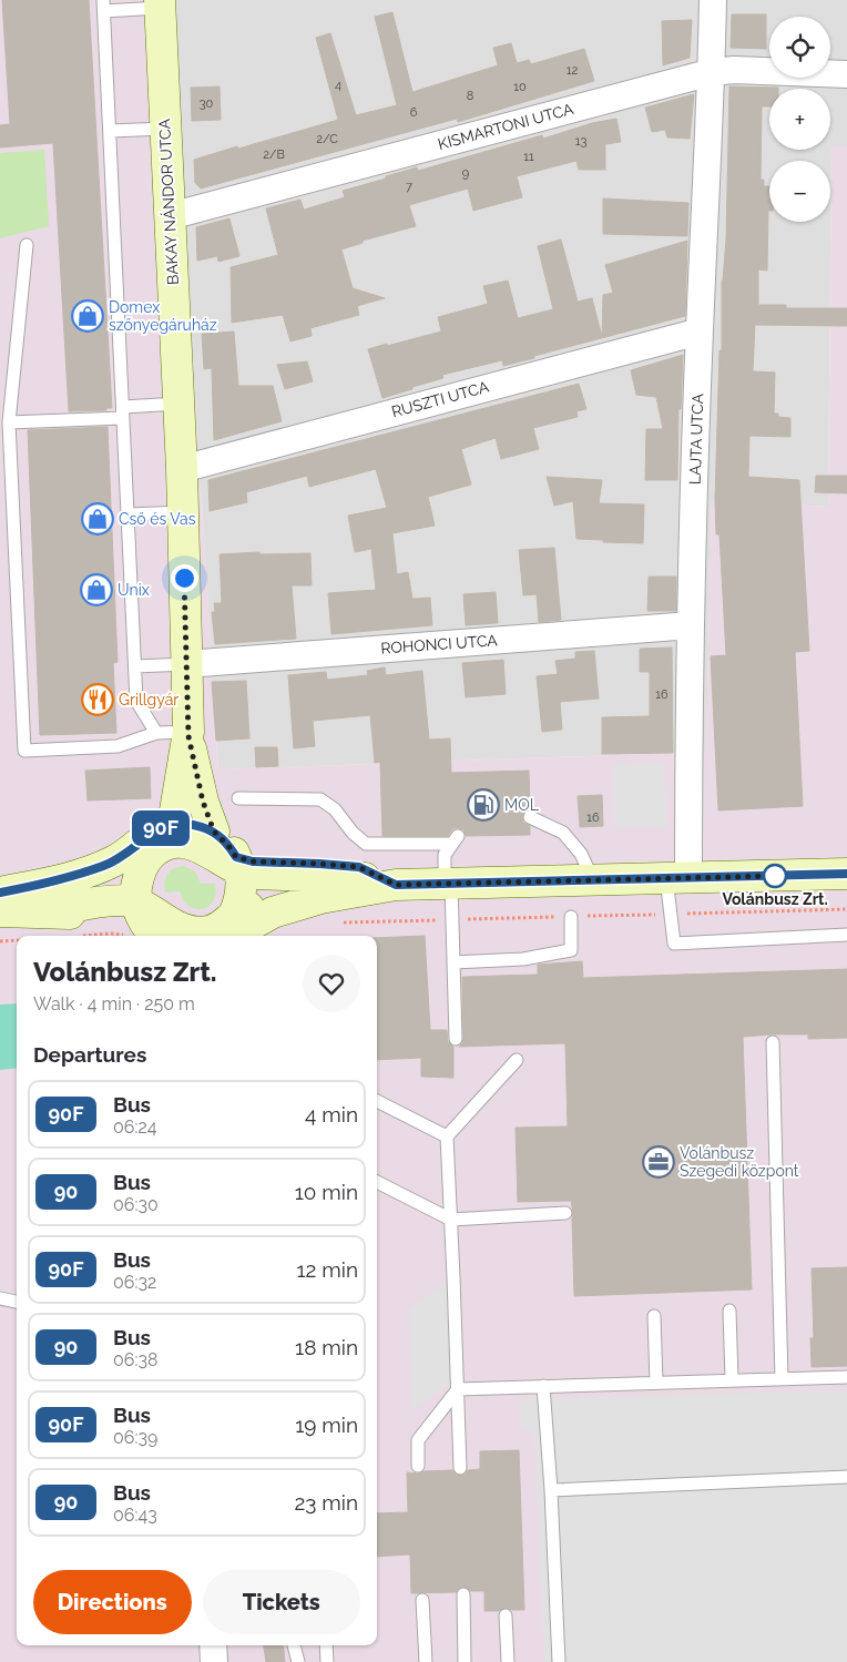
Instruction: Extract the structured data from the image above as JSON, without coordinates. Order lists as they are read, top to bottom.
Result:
{
  "streets": {
    "main road": ["BAKAY NÁNDOR UTCA"],
    "street": [
      "KISMARTONI UTCA",
      "RUSZTI UTCA",
      "LAJTA UTCA",
      "ROHONCI UTCA"
    ]
  },
  "crossings": [
    ["KISMARTONI UTCA", "BAKAY NÁNDOR UTCA"],
    ["KISMARTONI UTCA", "LAJTA UTCA"],
    ["BAKAY NÁNDOR UTCA", "RUSZTI UTCA"],
    ["BAKAY NÁNDOR UTCA", "ROHONCI UTCA"],
    ["RUSZTI UTCA", "LAJTA UTCA"],
    ["LAJTA UTCA", "ROHONCI UTCA"]
  ],
  "places": {
    "shop": ["Domex szőnyegáruház", "Cső és Vas", "Unix"],
    "restaurant": ["Grillgyár"],
    "fuel station": ["MOL"],
    "other": ["Volánbusz Zrt."],
    "office": ["Volánbusz Szegedi központ"]
  },
  "lines": ["bus line 90F"],
  "house_numbers": [
    "12",
    "4",
    "10",
    "8",
    "30",
    "6",
    "2/C",
    "13",
    "2/B",
    "11",
    "9",
    "7",
    "16",
    "16"
  ],
  "page": {
    "on_map": "90F",
    "map_buttons": ["+", "−"],
    "heading": [
      ["Volánbusz Zrt.", "Walk · 4 min · 250 m"],
      "Departures"
    ],
    "list": [
      {
        "mark": "90F",
        "name": "Bus",
        "note": "06:24",
        "value": "4 min"
      },
      {
        "mark": "90",
        "name": "Bus",
        "note": "06:30",
        "value": "10 min"
      },
      {
        "mark": "90F",
        "name": "Bus",
        "note": "06:32",
        "value": "12 min"
      },
      {
        "mark": "90",
        "name": "Bus",
        "note": "06:38",
        "value": "18 min"
      },
      {
        "mark": "90F",
        "name": "Bus",
        "note": "06:39",
        "value": "19 min"
      },
      {
        "mark": "90",
        "name": "Bus",
        "note": "06:43",
        "value": "23 min"
      }
    ],
    "buttons": ["Directions", "Tickets"]
  }
}
